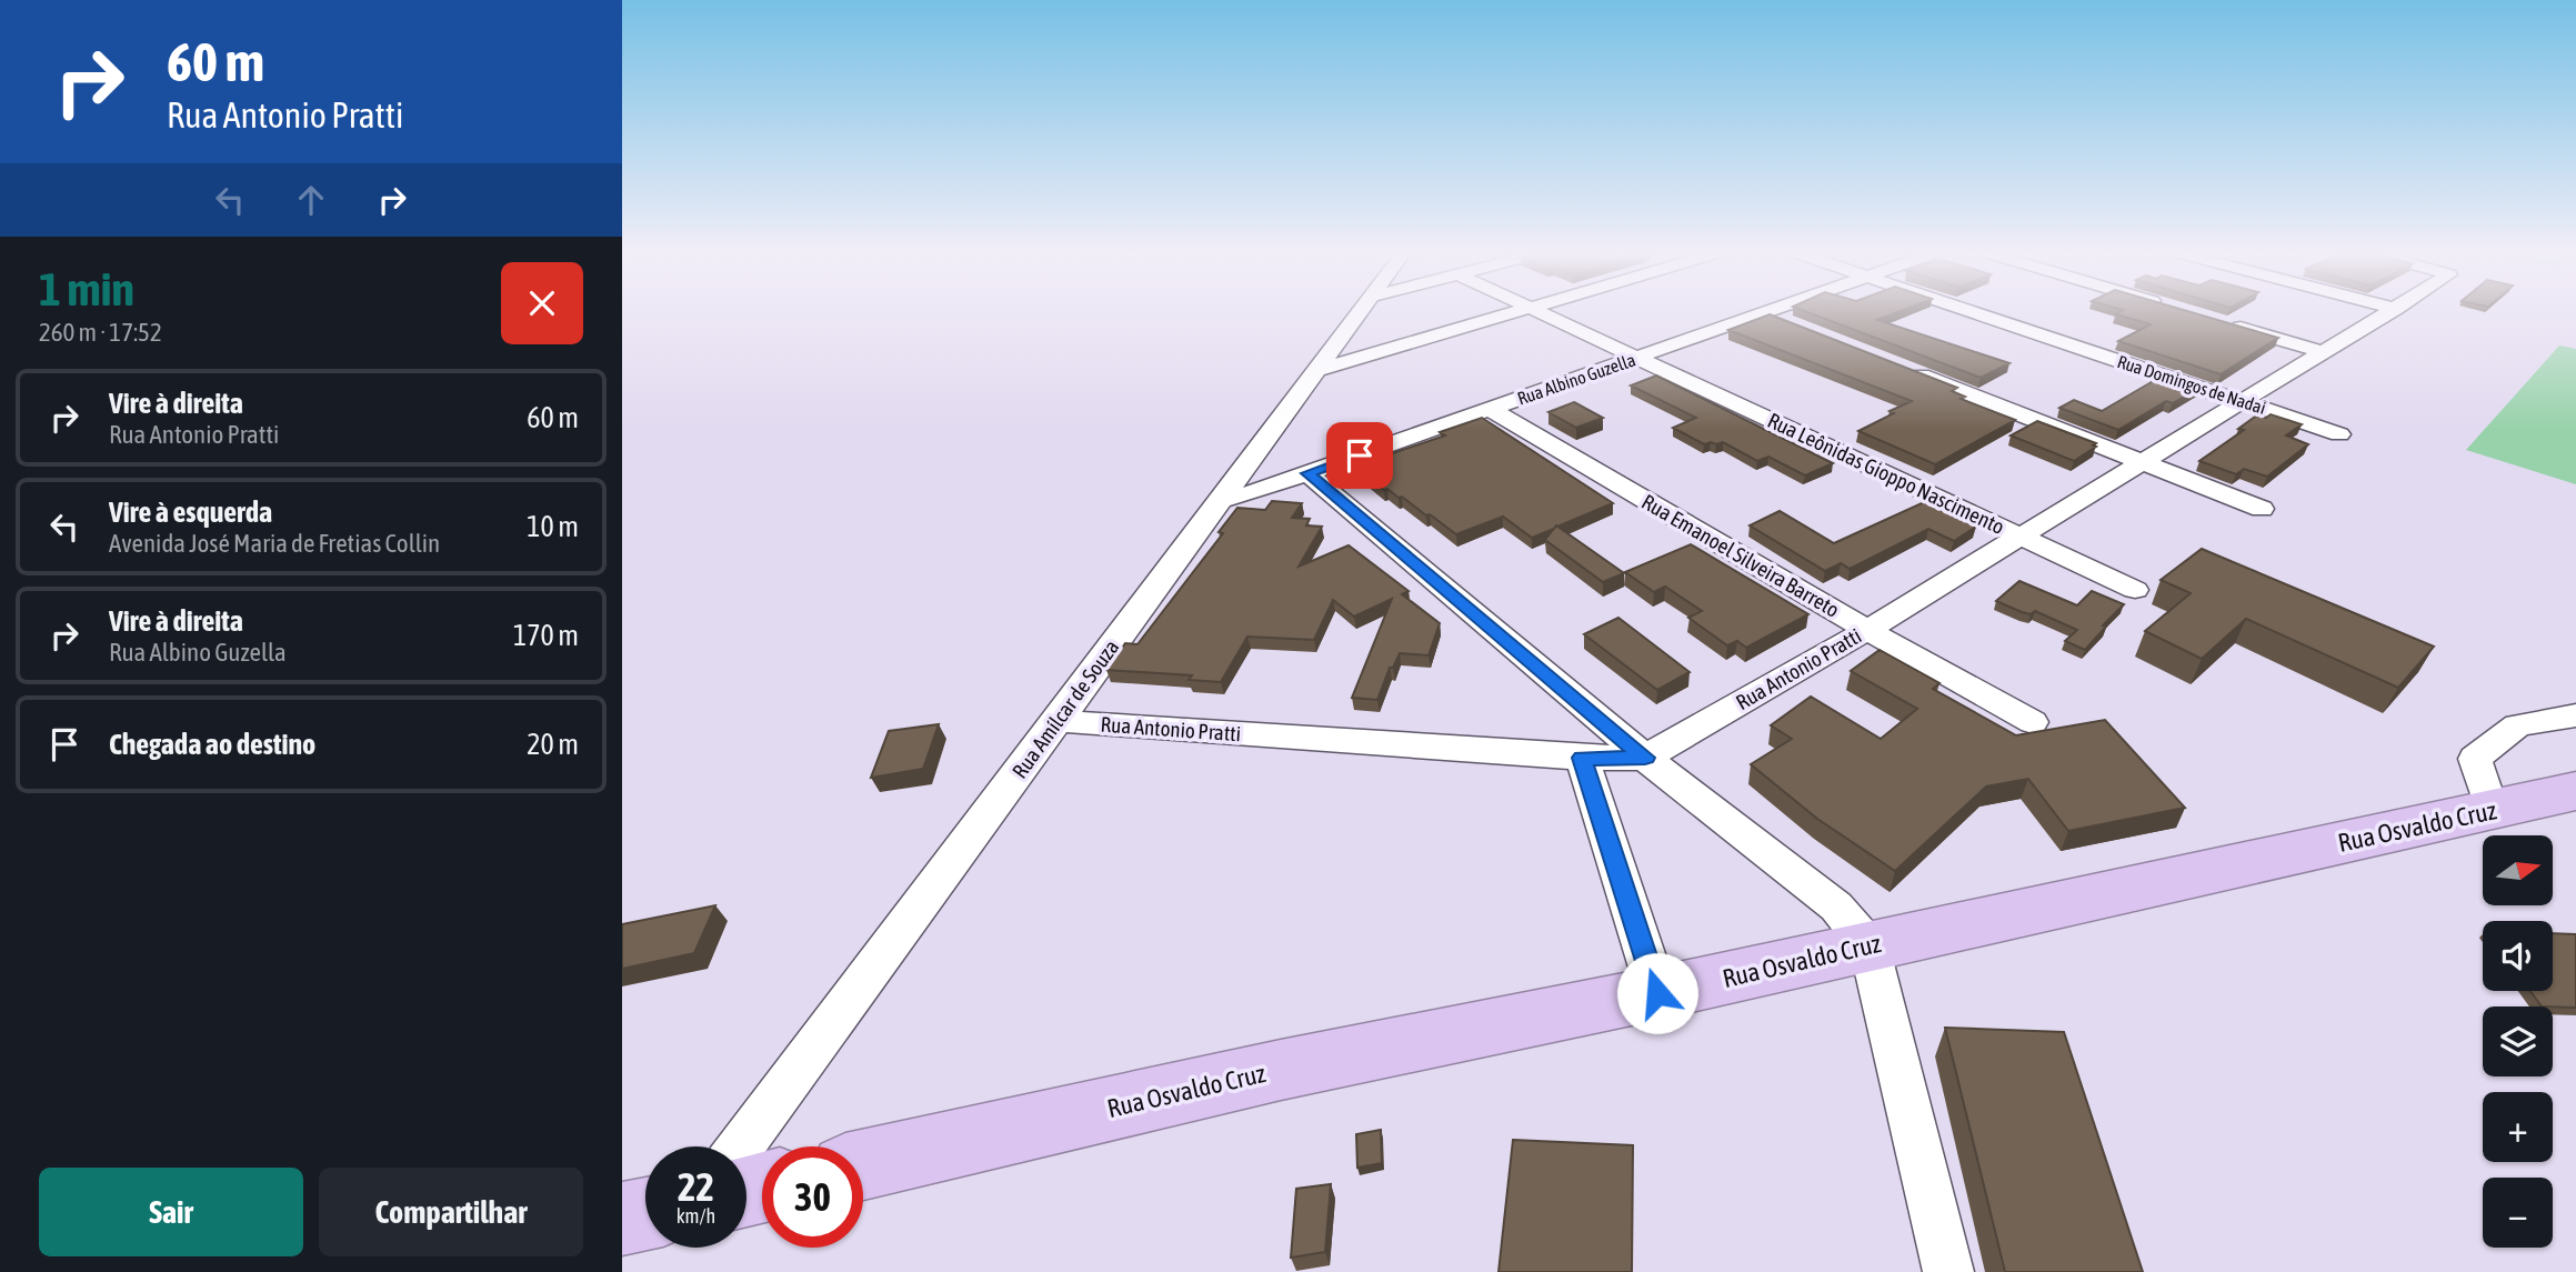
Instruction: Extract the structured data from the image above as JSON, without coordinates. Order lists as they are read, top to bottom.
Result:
{
  "streets": {
    "highway": ["Rua Osvaldo Cruz"],
    "street": [
      "Rua Albino Guzella",
      "Rua Domingos de Nadai",
      "Rua Leônidas Gioppo Nascimento",
      "Rua Emanoel Silveira Barreto",
      "Rua Antonio Pratti",
      "Rua Amílcar de Souza"
    ]
  },
  "crossings": [
    ["Rua Albino Guzella", "Rua Leônidas Gioppo Nascimento"],
    ["Rua Albino Guzella", "Rua Emanoel Silveira Barreto"],
    ["Rua Albino Guzella", "Rua Amílcar de Souza"],
    ["Rua Domingos de Nadai", "Rua Antonio Pratti"],
    ["Rua Leônidas Gioppo Nascimento", "Rua Antonio Pratti"],
    ["Rua Emanoel Silveira Barreto", "Rua Antonio Pratti"],
    ["Rua Antonio Pratti", "Rua Amílcar de Souza"]
  ],
  "north": "right",
  "page": {
    "turn": ["60 m", "Rua Antonio Pratti"],
    "heading": ["1 min", "260 m · 17:52"],
    "list": [
      {
        "name": "Vire à direita",
        "note": "Rua Antonio Pratti",
        "value": "60 m"
      },
      {
        "name": "Vire à esquerda",
        "note": "Avenida José Maria de Fretias Collin",
        "value": "10 m"
      },
      {
        "name": "Vire à direita",
        "note": "Rua Albino Guzella",
        "value": "170 m"
      },
      {
        "name": "Chegada ao destino",
        "value": "20 m"
      }
    ],
    "map_buttons": ["+", "−"],
    "speed": "22 km/h",
    "limit": "30",
    "buttons": ["Sair", "Compartilhar"]
  }
}
